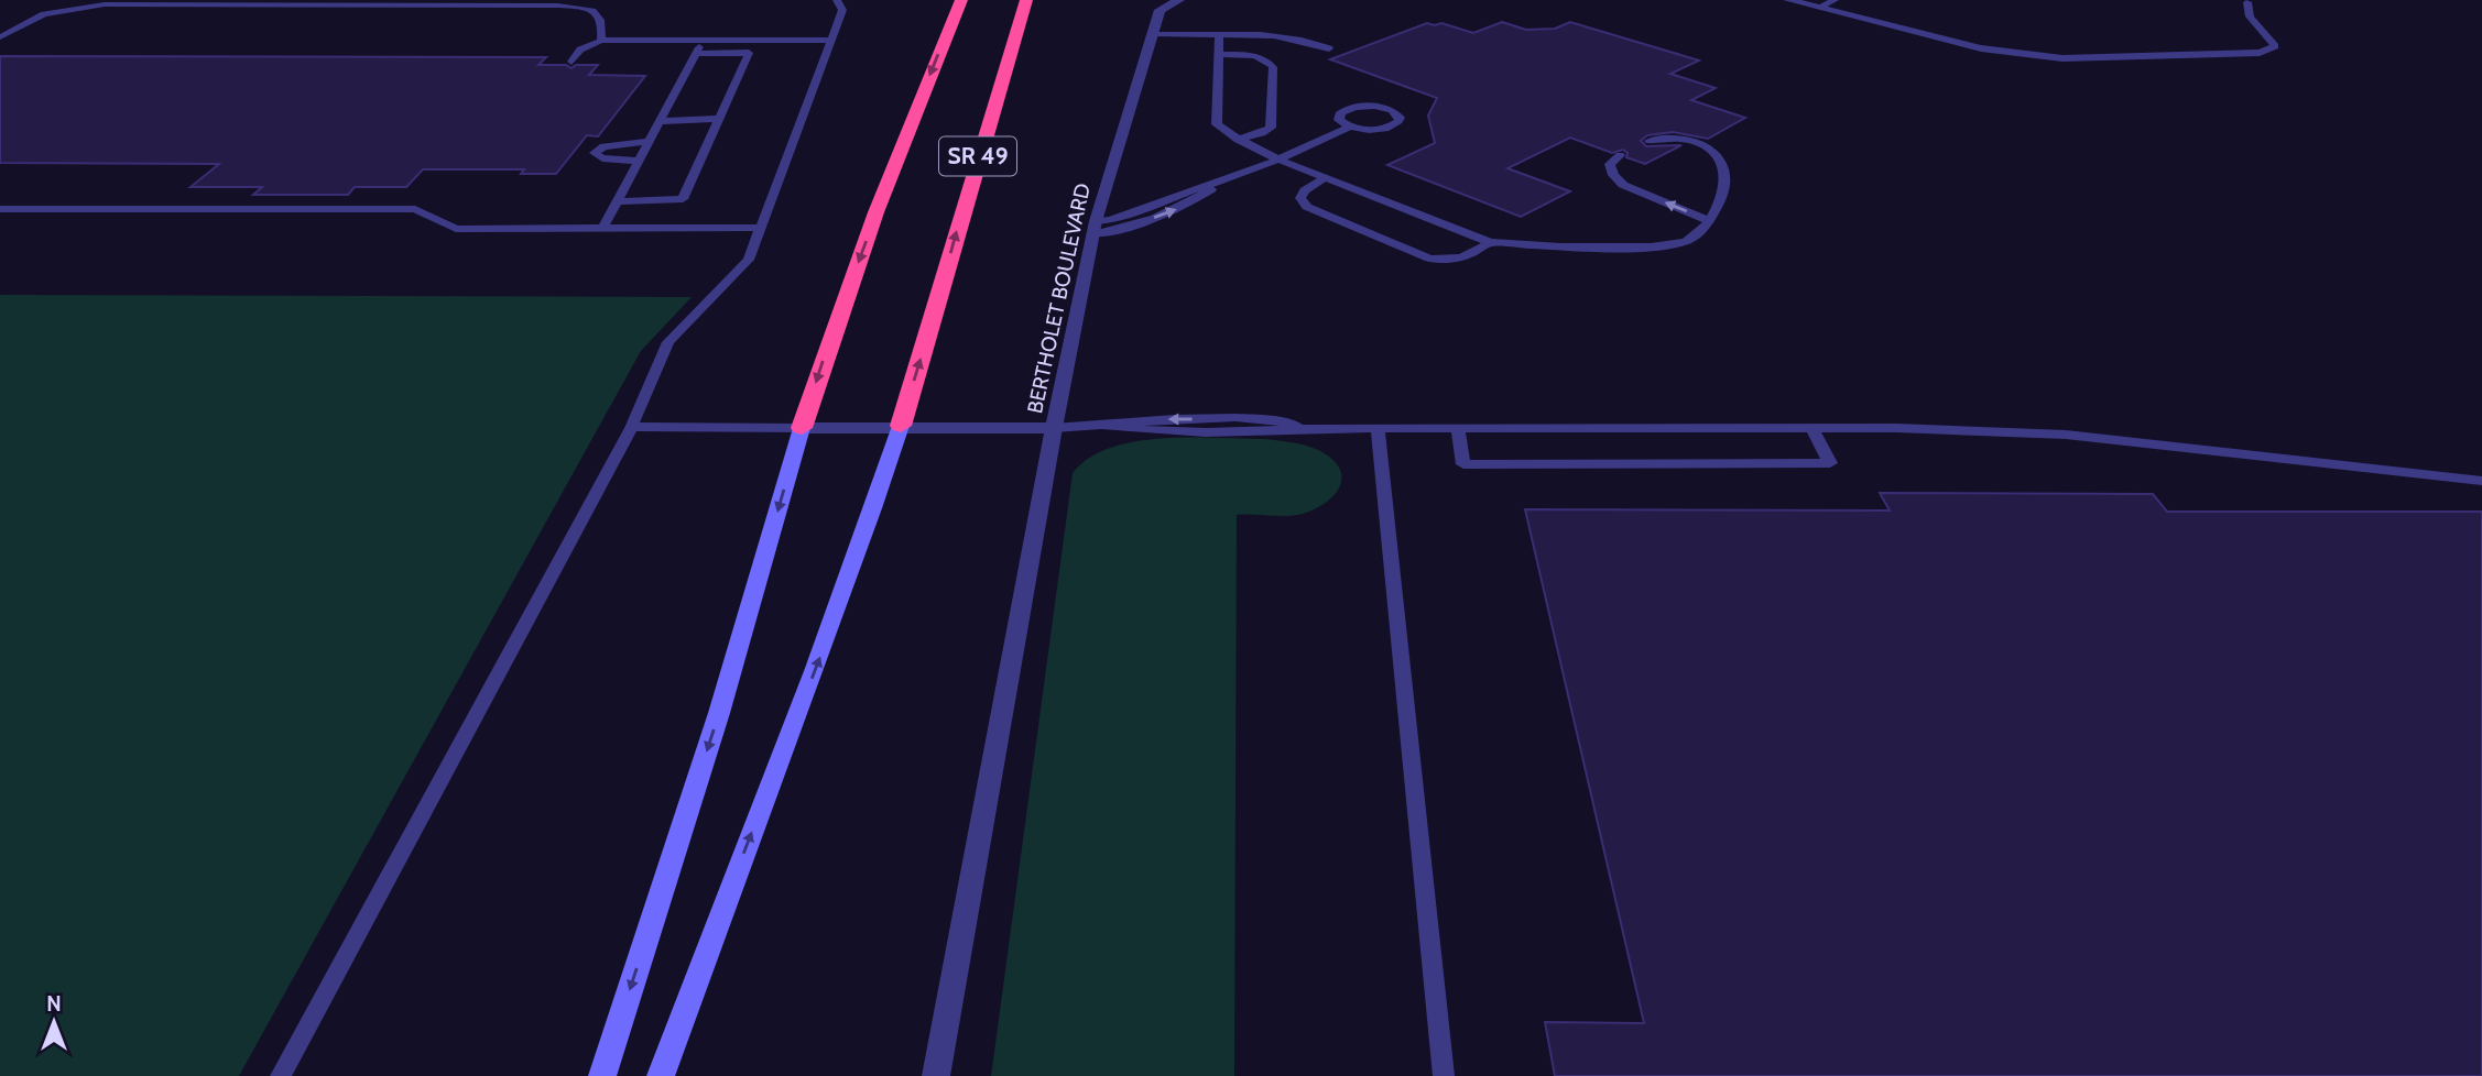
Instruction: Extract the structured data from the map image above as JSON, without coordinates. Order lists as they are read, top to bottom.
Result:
{
  "streets": {
    "highway": ["SR 49"],
    "street": ["BERTHOLET BOULEVARD"]
  },
  "crossings": [
    ["SR 49", "BERTHOLET BOULEVARD"]
  ],
  "north": "top"
}
